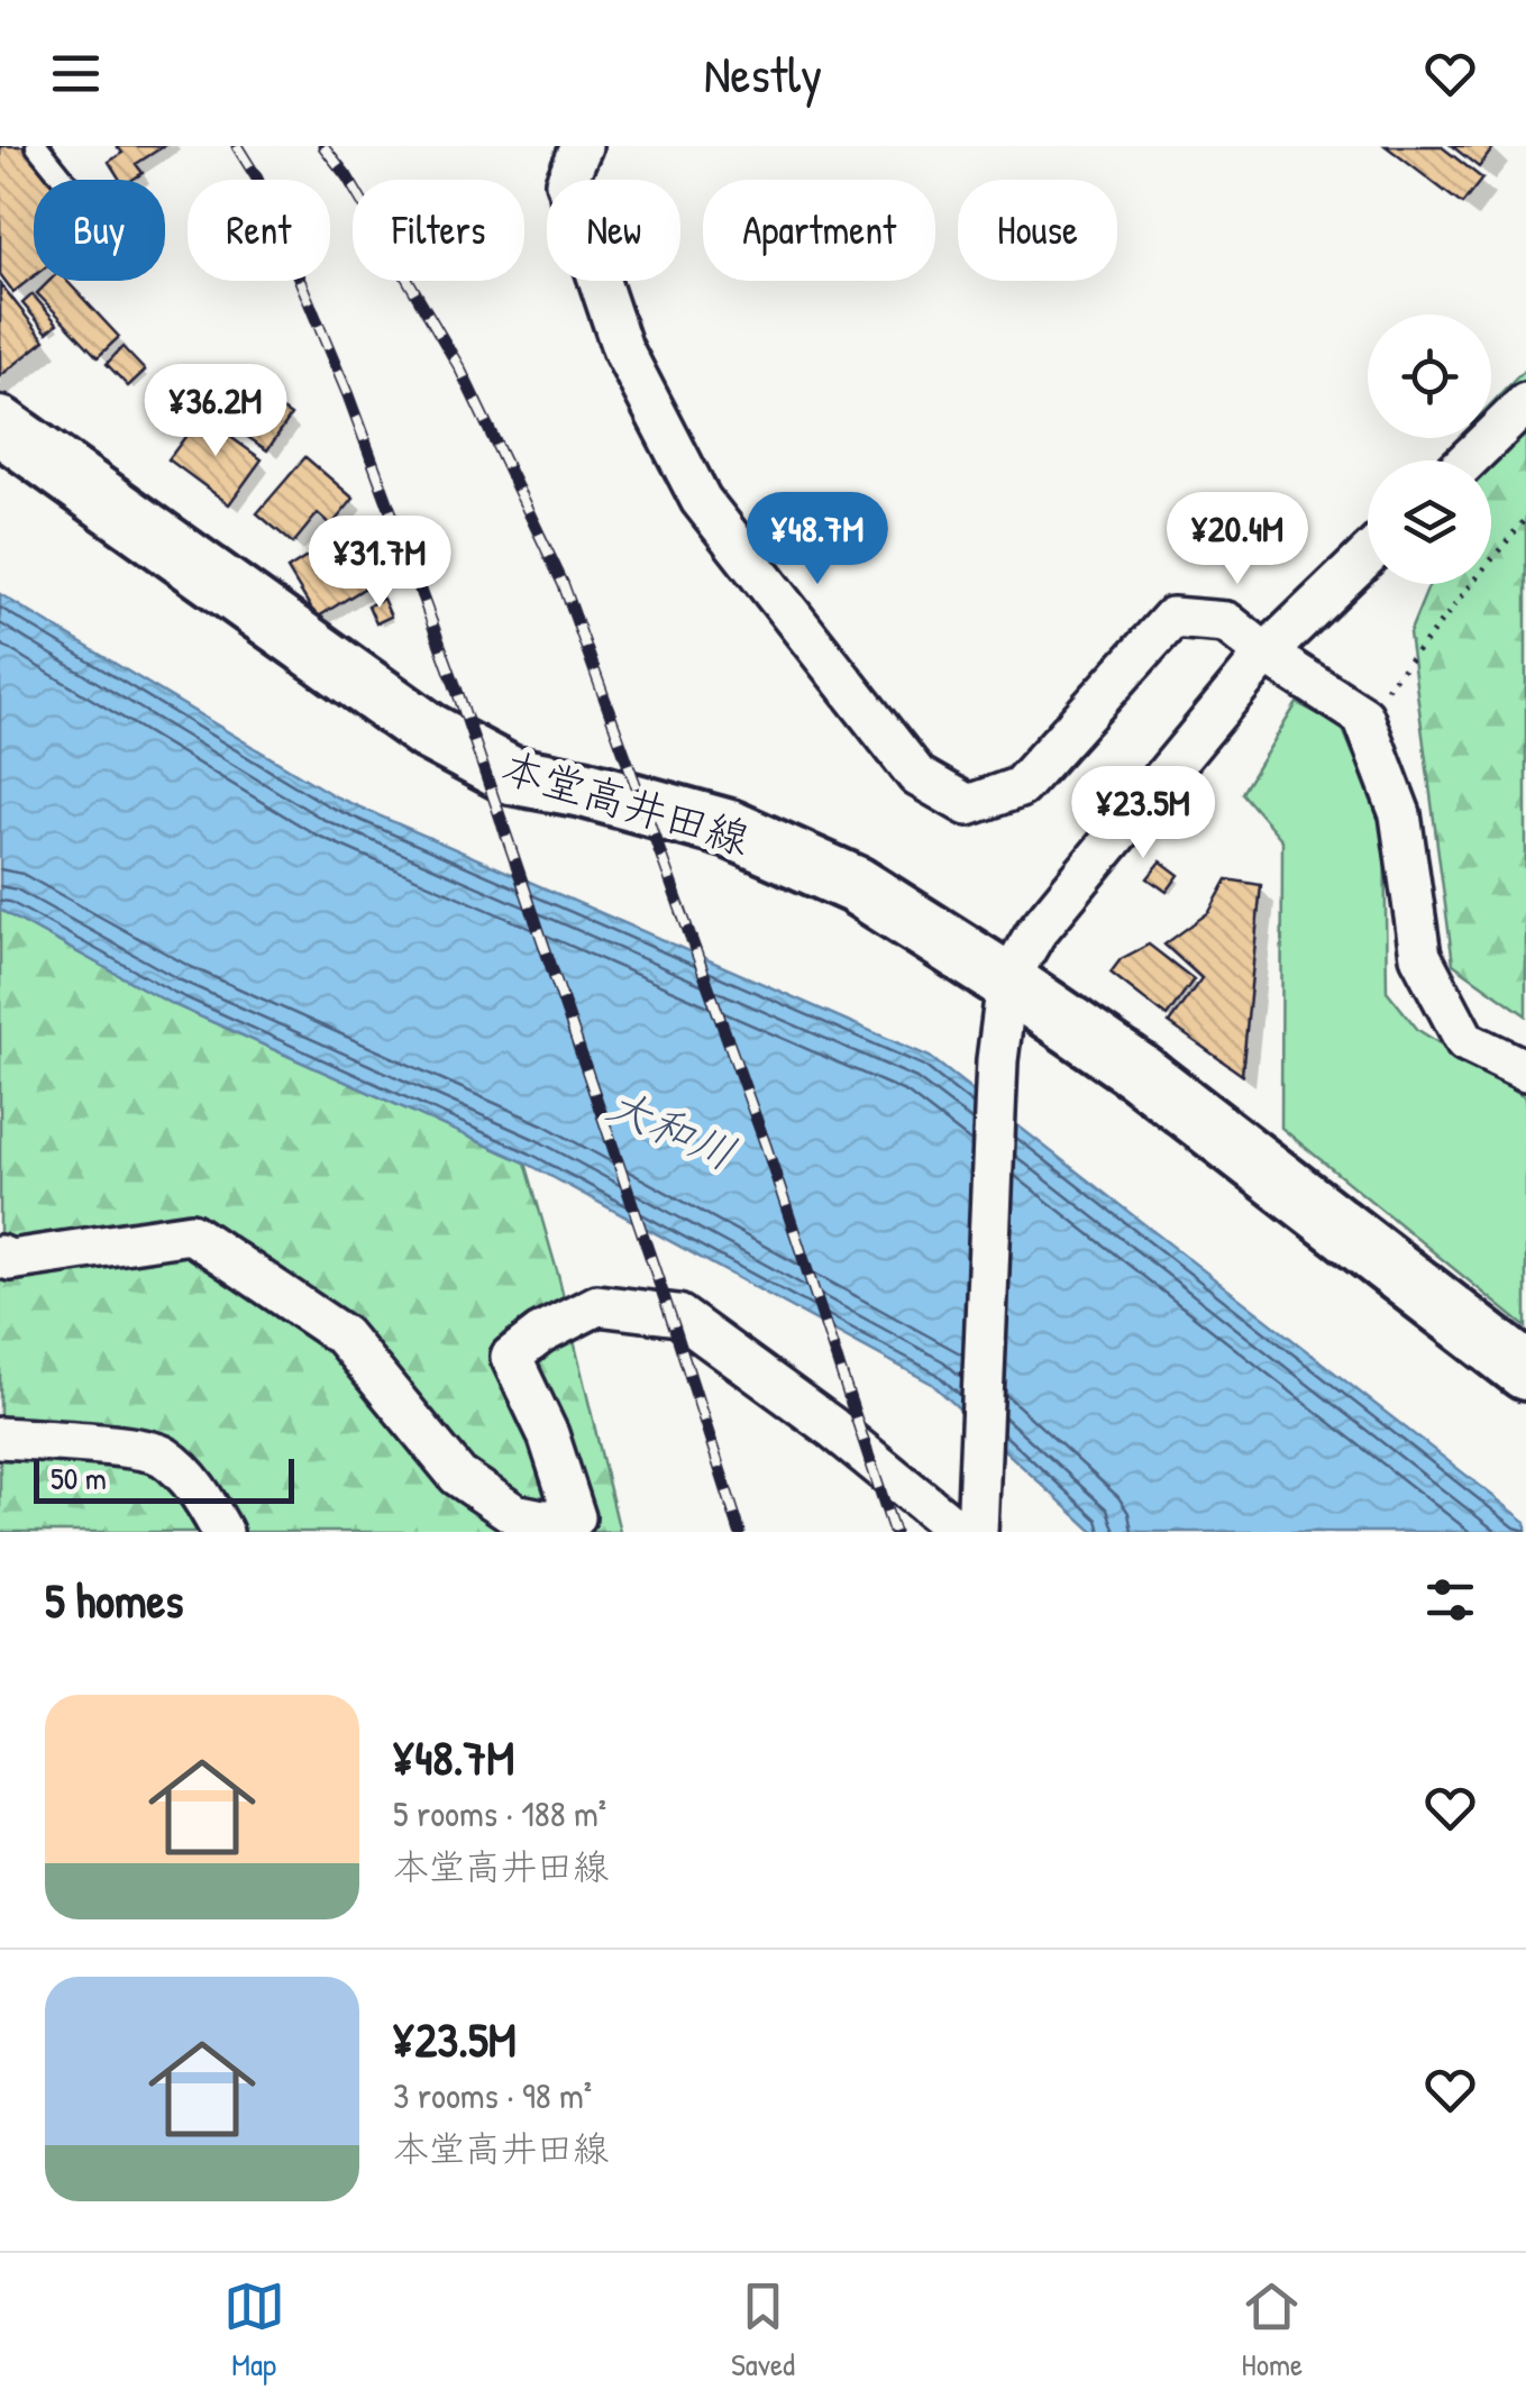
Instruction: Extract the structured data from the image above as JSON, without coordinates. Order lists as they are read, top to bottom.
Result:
{
  "streets": {
    "main road": ["本堂高井田線"]
  },
  "water": ["大和川"],
  "scale_bar": "50 m",
  "page": {
    "header": "Nestly",
    "chip": [
      "Buy",
      "Rent",
      "Filters",
      "New",
      "Apartment",
      "House"
    ],
    "price": [
      "¥36.2M",
      "¥48.7M",
      "¥20.4M",
      "¥31.7M",
      "¥23.5M"
    ],
    "scale": "50 m",
    "heading": "5 homes",
    "list": [
      {
        "name": "¥48.7M",
        "note": "5 rooms · 188 m² · 本堂高井田線"
      },
      {
        "name": "¥23.5M",
        "note": "3 rooms · 98 m² · 本堂高井田線"
      }
    ],
    "tabs": ["Map", "Saved", "Home"]
  }
}
